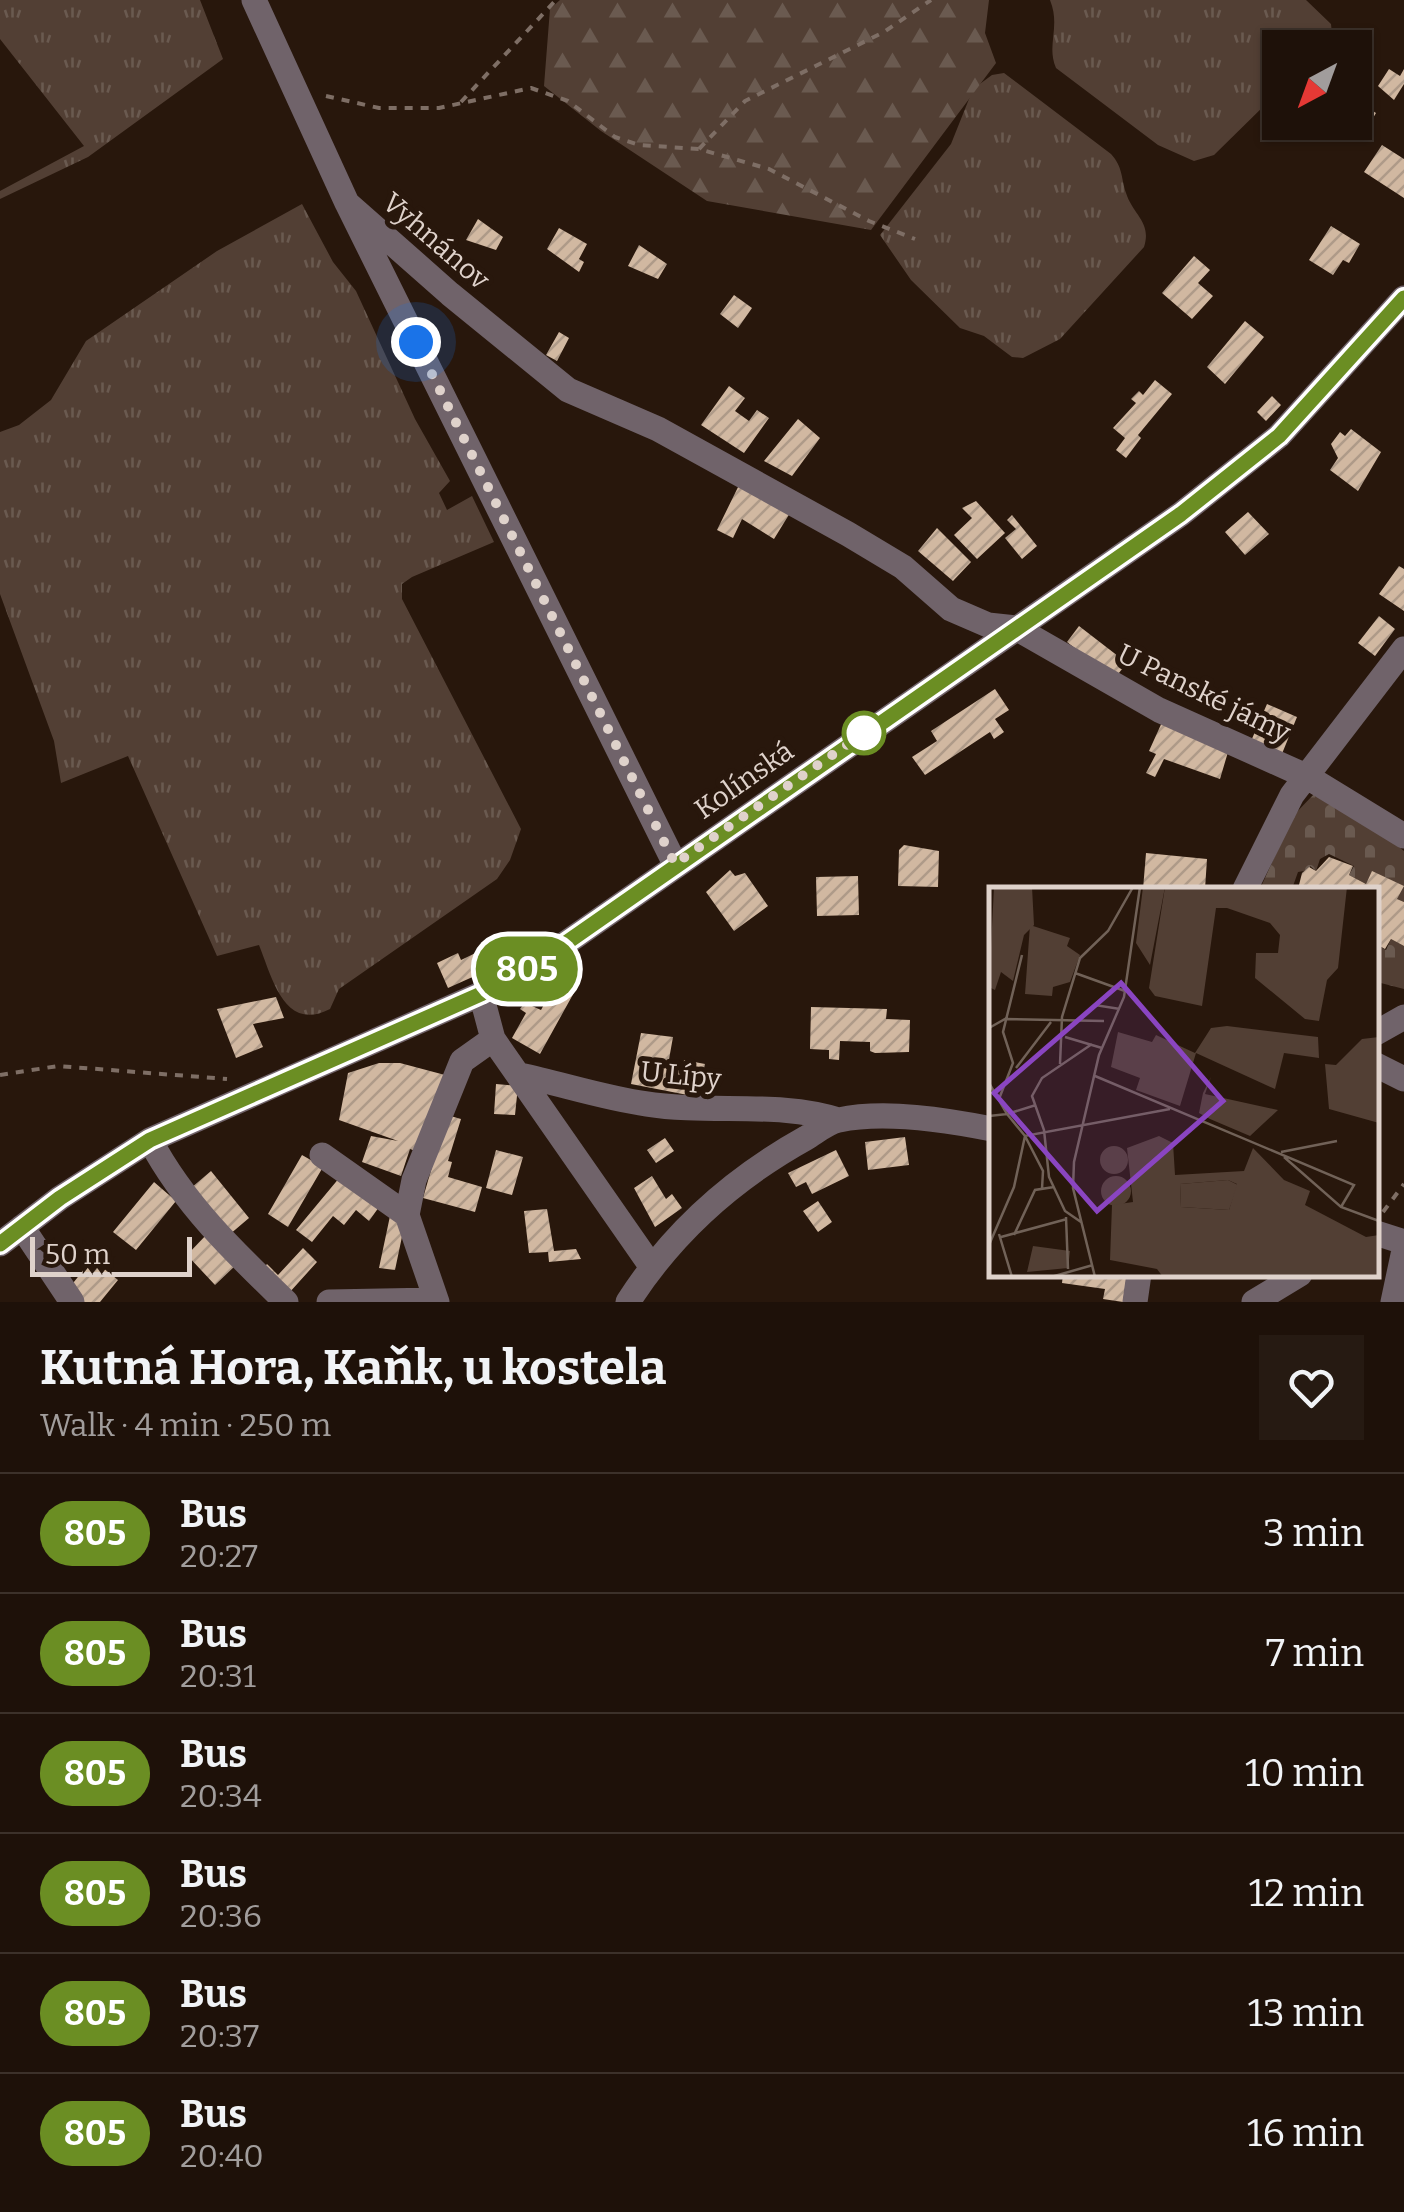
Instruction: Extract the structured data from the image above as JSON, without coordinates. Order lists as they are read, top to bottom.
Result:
{
  "streets": {
    "street": [
      "Vyhnánov",
      "U Panské jámy",
      "Kolínská",
      "U Lípy"
    ]
  },
  "crossings": [
    ["Vyhnánov", "U Panské jámy"],
    ["Vyhnánov", "Kolínská"],
    ["U Panské jámy", "Kolínská"]
  ],
  "lines": ["bus line 805"],
  "scale_bar": "50 m",
  "north": "bottom left",
  "page": {
    "on_map": "805",
    "scale": "50 m",
    "heading": ["Kutná Hora, Kaňk, u kostela", "Walk · 4 min · 250 m"],
    "list": [
      {
        "mark": "805",
        "name": "Bus",
        "note": "20:27",
        "value": "3 min"
      },
      {
        "mark": "805",
        "name": "Bus",
        "note": "20:31",
        "value": "7 min"
      },
      {
        "mark": "805",
        "name": "Bus",
        "note": "20:34",
        "value": "10 min"
      },
      {
        "mark": "805",
        "name": "Bus",
        "note": "20:36",
        "value": "12 min"
      },
      {
        "mark": "805",
        "name": "Bus",
        "note": "20:37",
        "value": "13 min"
      },
      {
        "mark": "805",
        "name": "Bus",
        "note": "20:40",
        "value": "16 min"
      }
    ]
  }
}
